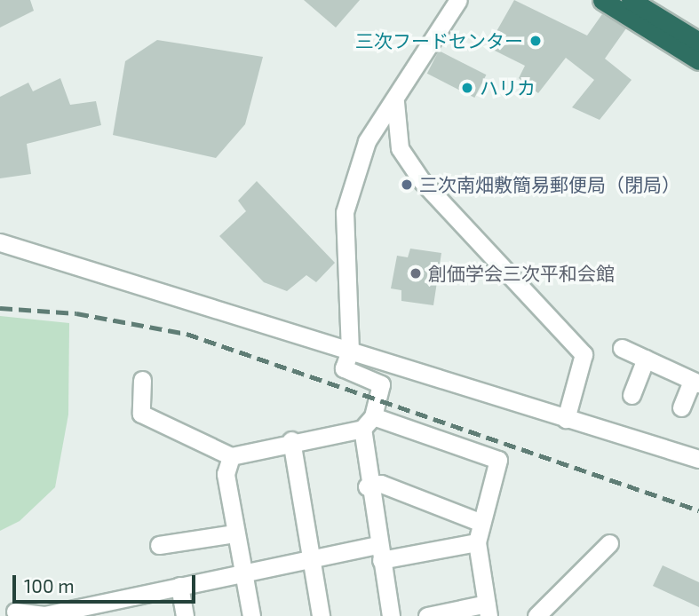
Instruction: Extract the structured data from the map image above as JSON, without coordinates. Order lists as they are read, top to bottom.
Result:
{
  "places": [
    "三次フードセンター",
    "ハリカ",
    "三次南畑敷簡易郵便局（閉局）",
    "創価学会三次平和会館"
  ],
  "scale_bar": "100 m"
}
